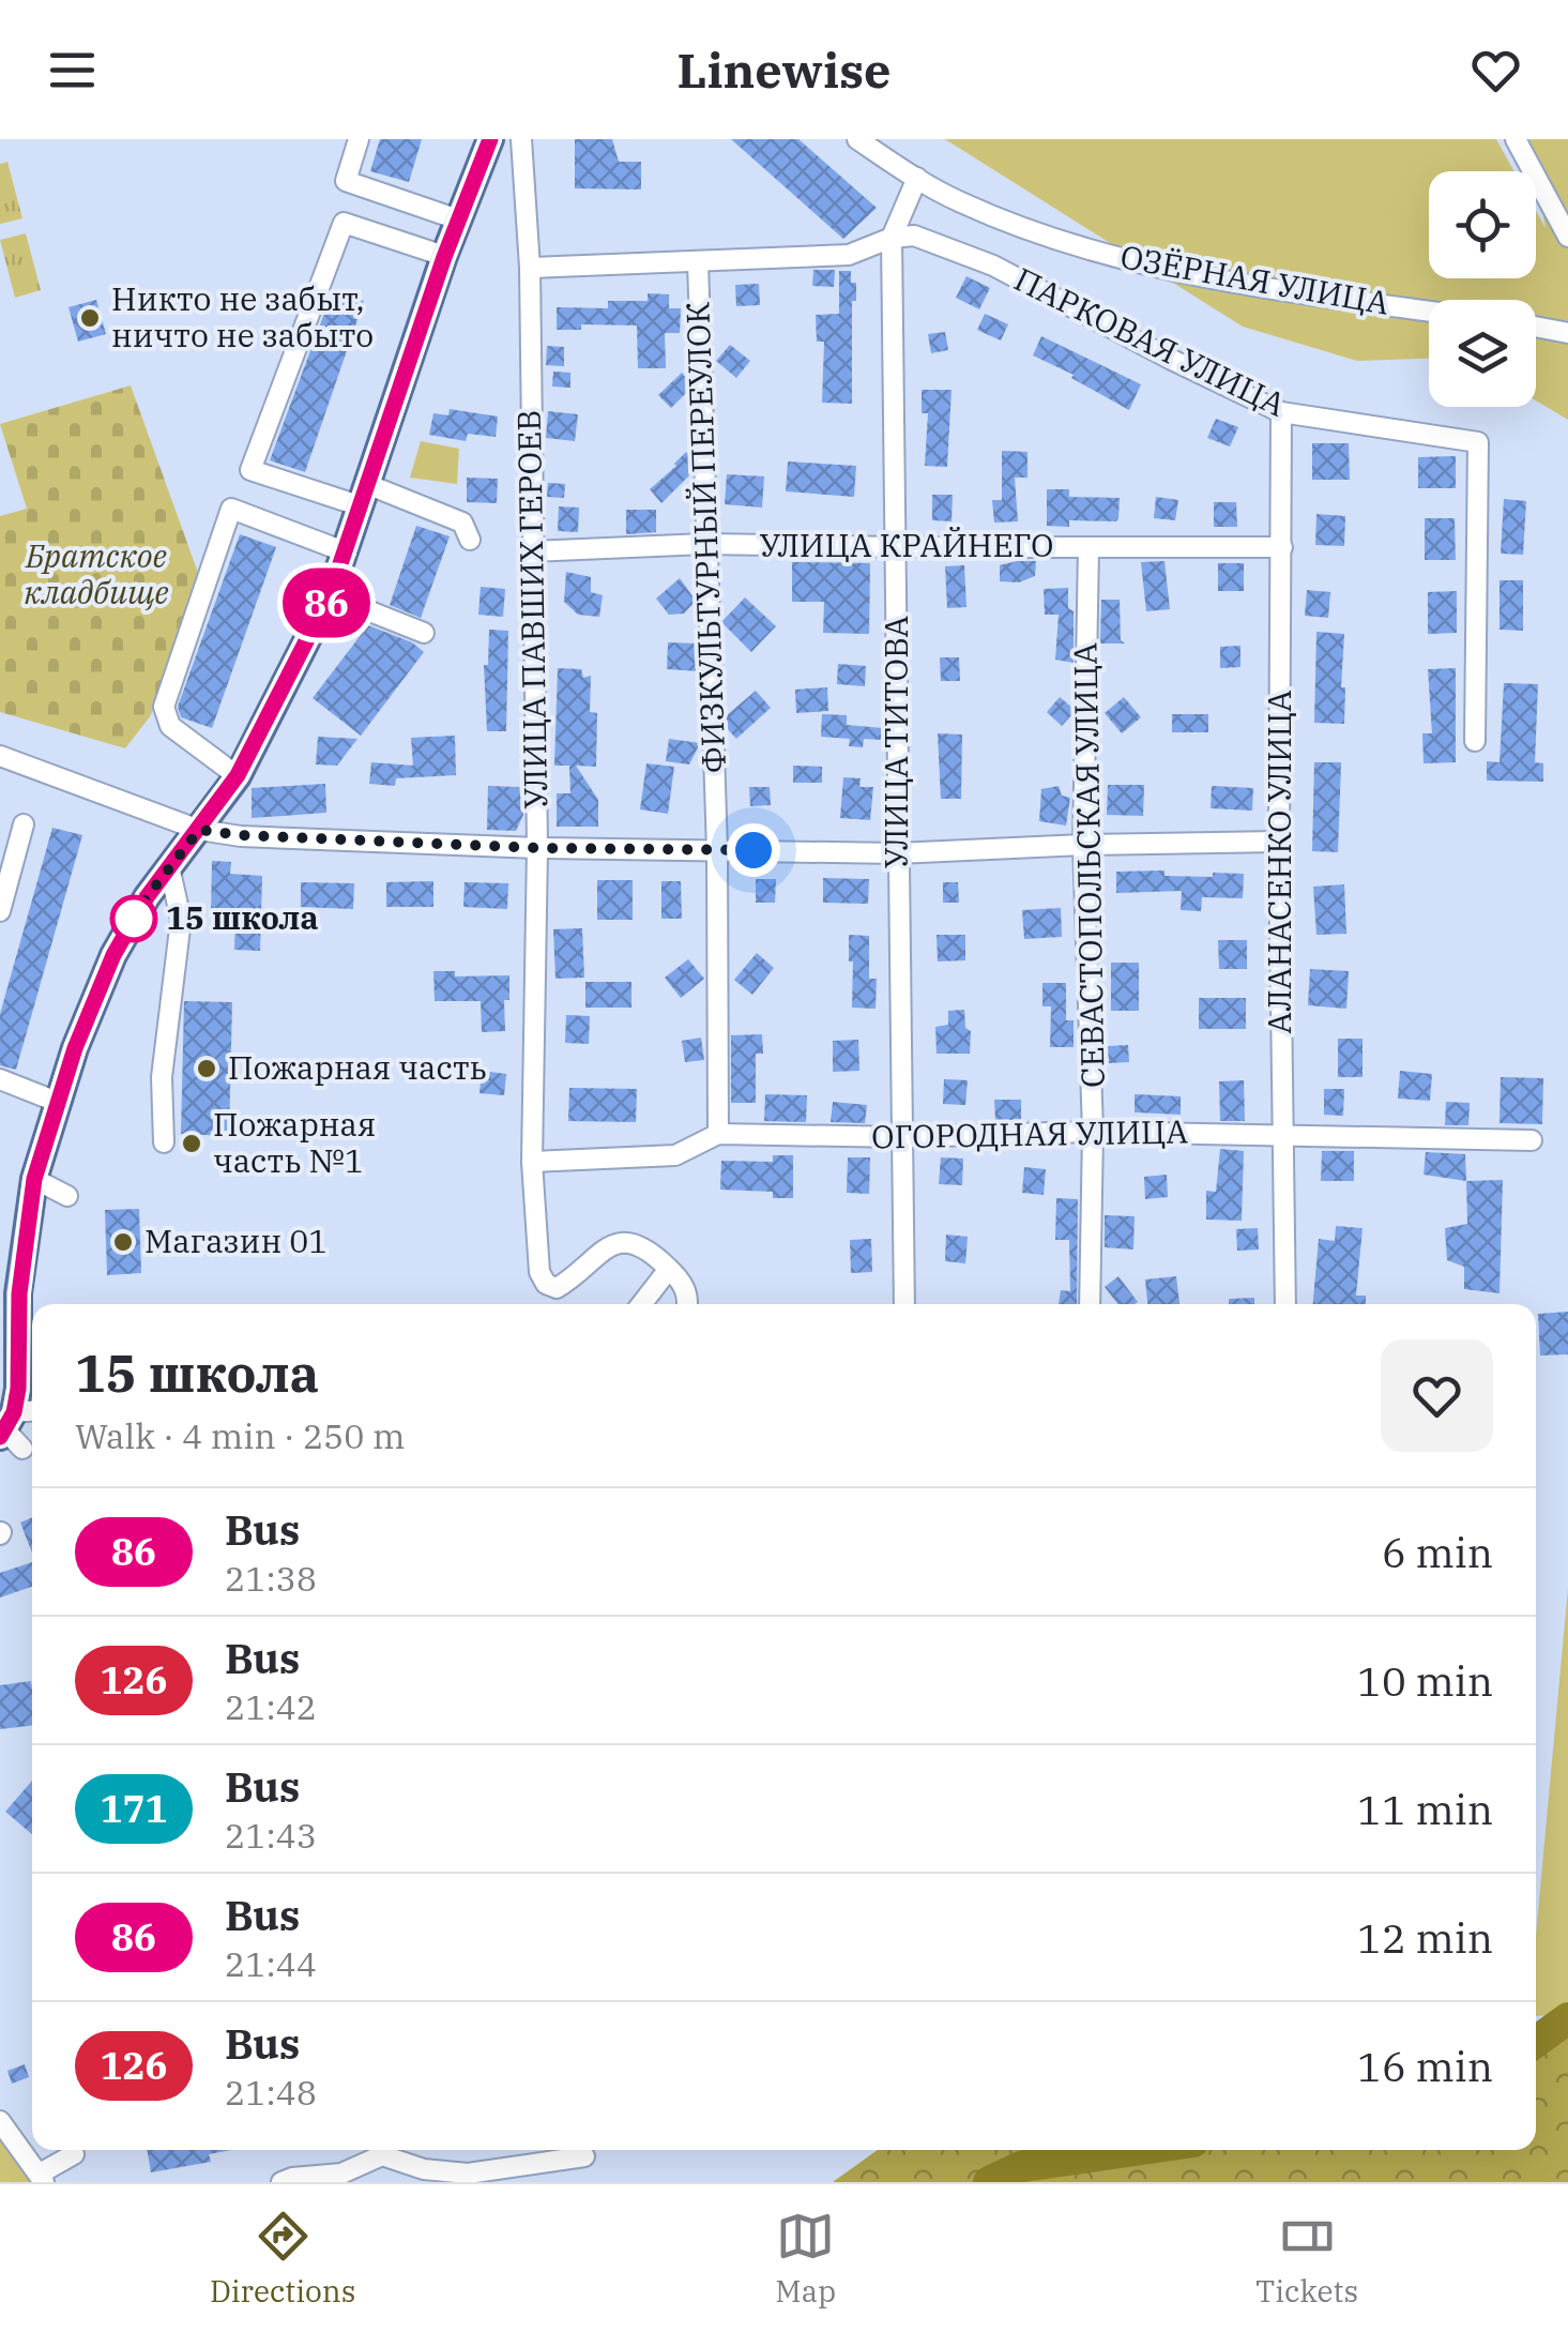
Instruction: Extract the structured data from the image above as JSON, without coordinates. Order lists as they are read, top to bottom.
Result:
{
  "streets": {
    "street": [
      "ОЗЁРНАЯ УЛИЦА",
      "ПАРКОВАЯ УЛИЦА",
      "ФИЗКУЛЬТУРНЫЙ ПЕРЕУЛОК",
      "УЛИЦА КРАЙНЕГО",
      "УЛИЦА ПАВШИХ ГЕРОЕВ",
      "УЛИЦА ТИТОВА",
      "АЛАНАСЕНКО УЛИЦА",
      "СЕВАСТОПОЛЬСКАЯ УЛИЦА",
      "ОГОРОДНАЯ УЛИЦА"
    ]
  },
  "crossings": [
    ["ОЗЁРНАЯ УЛИЦА", "УЛИЦА ТИТОВА"],
    ["ПАРКОВАЯ УЛИЦА", "ФИЗКУЛЬТУРНЫЙ ПЕРЕУЛОК"],
    ["ПАРКОВАЯ УЛИЦА", "УЛИЦА ПАВШИХ ГЕРОЕВ"],
    ["ПАРКОВАЯ УЛИЦА", "УЛИЦА ТИТОВА"],
    ["ПАРКОВАЯ УЛИЦА", "АЛАНАСЕНКО УЛИЦА"],
    ["ФИЗКУЛЬТУРНЫЙ ПЕРЕУЛОК", "УЛИЦА КРАЙНЕГО"],
    ["ФИЗКУЛЬТУРНЫЙ ПЕРЕУЛОК", "ОГОРОДНАЯ УЛИЦА"],
    ["УЛИЦА КРАЙНЕГО", "УЛИЦА ПАВШИХ ГЕРОЕВ"],
    ["УЛИЦА КРАЙНЕГО", "УЛИЦА ТИТОВА"],
    ["УЛИЦА КРАЙНЕГО", "АЛАНАСЕНКО УЛИЦА"],
    ["УЛИЦА КРАЙНЕГО", "СЕВАСТОПОЛЬСКАЯ УЛИЦА"],
    ["УЛИЦА ПАВШИХ ГЕРОЕВ", "ОГОРОДНАЯ УЛИЦА"],
    ["УЛИЦА ТИТОВА", "ОГОРОДНАЯ УЛИЦА"],
    ["АЛАНАСЕНКО УЛИЦА", "ОГОРОДНАЯ УЛИЦА"],
    ["СЕВАСТОПОЛЬСКАЯ УЛИЦА", "ОГОРОДНАЯ УЛИЦА"]
  ],
  "parks": ["Братское кладбище"],
  "places": [
    "Никто не забыт, ничто не забыто",
    "15 школа",
    "Пожарная часть",
    "Пожарная часть №1",
    "Магазин 01"
  ],
  "lines": ["bus line 86"],
  "page": {
    "header": "Linewise",
    "on_map": "86",
    "heading": ["15 школа", "Walk · 4 min · 250 m"],
    "list": [
      {
        "mark": "86",
        "name": "Bus",
        "note": "21:38",
        "value": "6 min"
      },
      {
        "mark": "126",
        "name": "Bus",
        "note": "21:42",
        "value": "10 min"
      },
      {
        "mark": "171",
        "name": "Bus",
        "note": "21:43",
        "value": "11 min"
      },
      {
        "mark": "86",
        "name": "Bus",
        "note": "21:44",
        "value": "12 min"
      },
      {
        "mark": "126",
        "name": "Bus",
        "note": "21:48",
        "value": "16 min"
      }
    ],
    "tabs": ["Directions", "Map", "Tickets"]
  }
}
